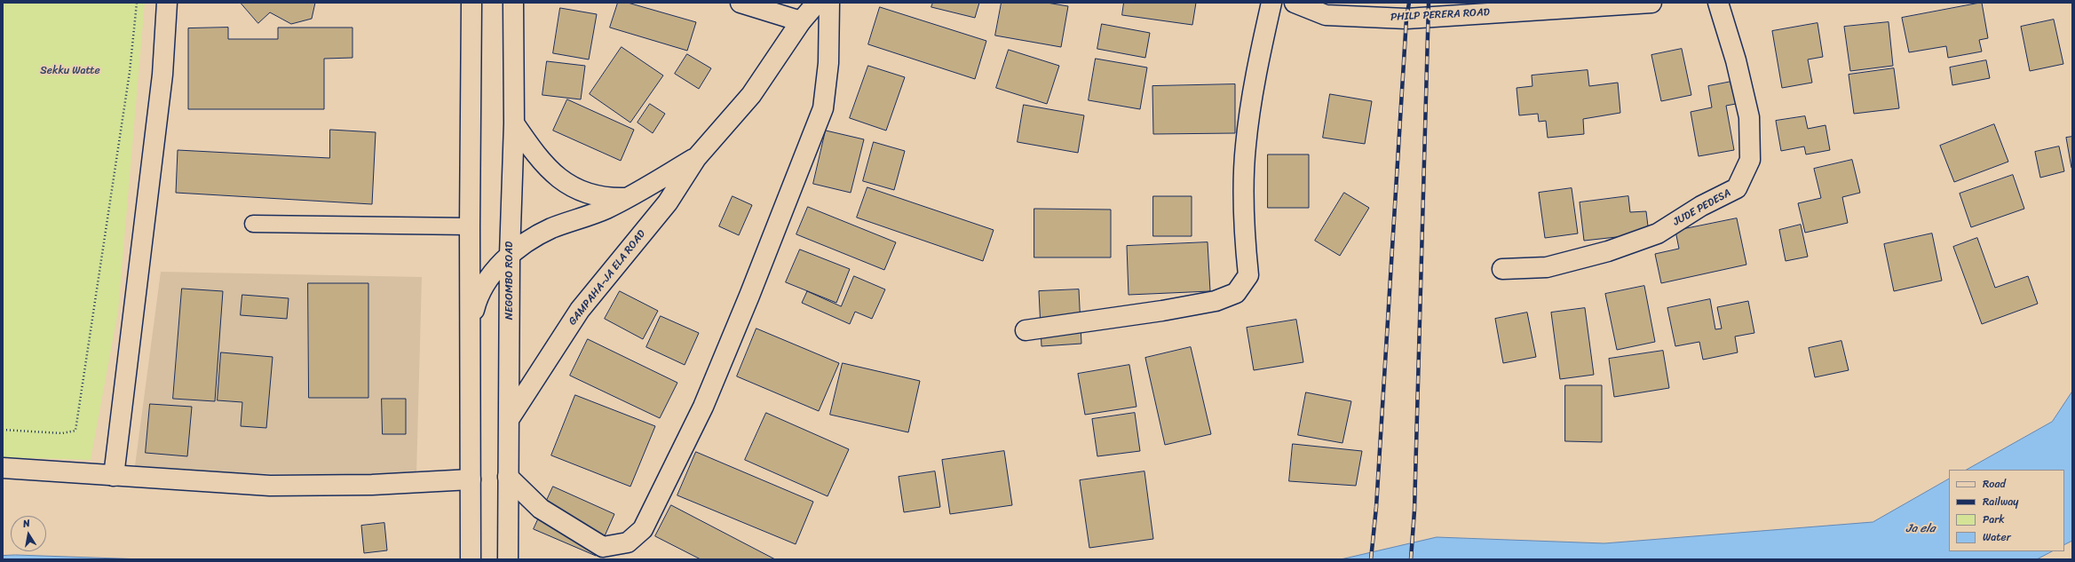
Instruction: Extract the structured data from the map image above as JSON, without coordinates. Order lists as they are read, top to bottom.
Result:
{
  "streets": {
    "main road": [
      "PHILP PERERA ROAD",
      "JUDE PEDESA",
      "GAMPAHA-JA ELA ROAD",
      "NEGOMBO ROAD"
    ]
  },
  "crossings": [
    ["GAMPAHA-JA ELA ROAD", "NEGOMBO ROAD"]
  ],
  "water": ["Ja ela"],
  "parks": ["Sekku Watte"],
  "legend": [
    "Road",
    "Railway",
    "Park",
    "Water"
  ],
  "north": "top"
}
